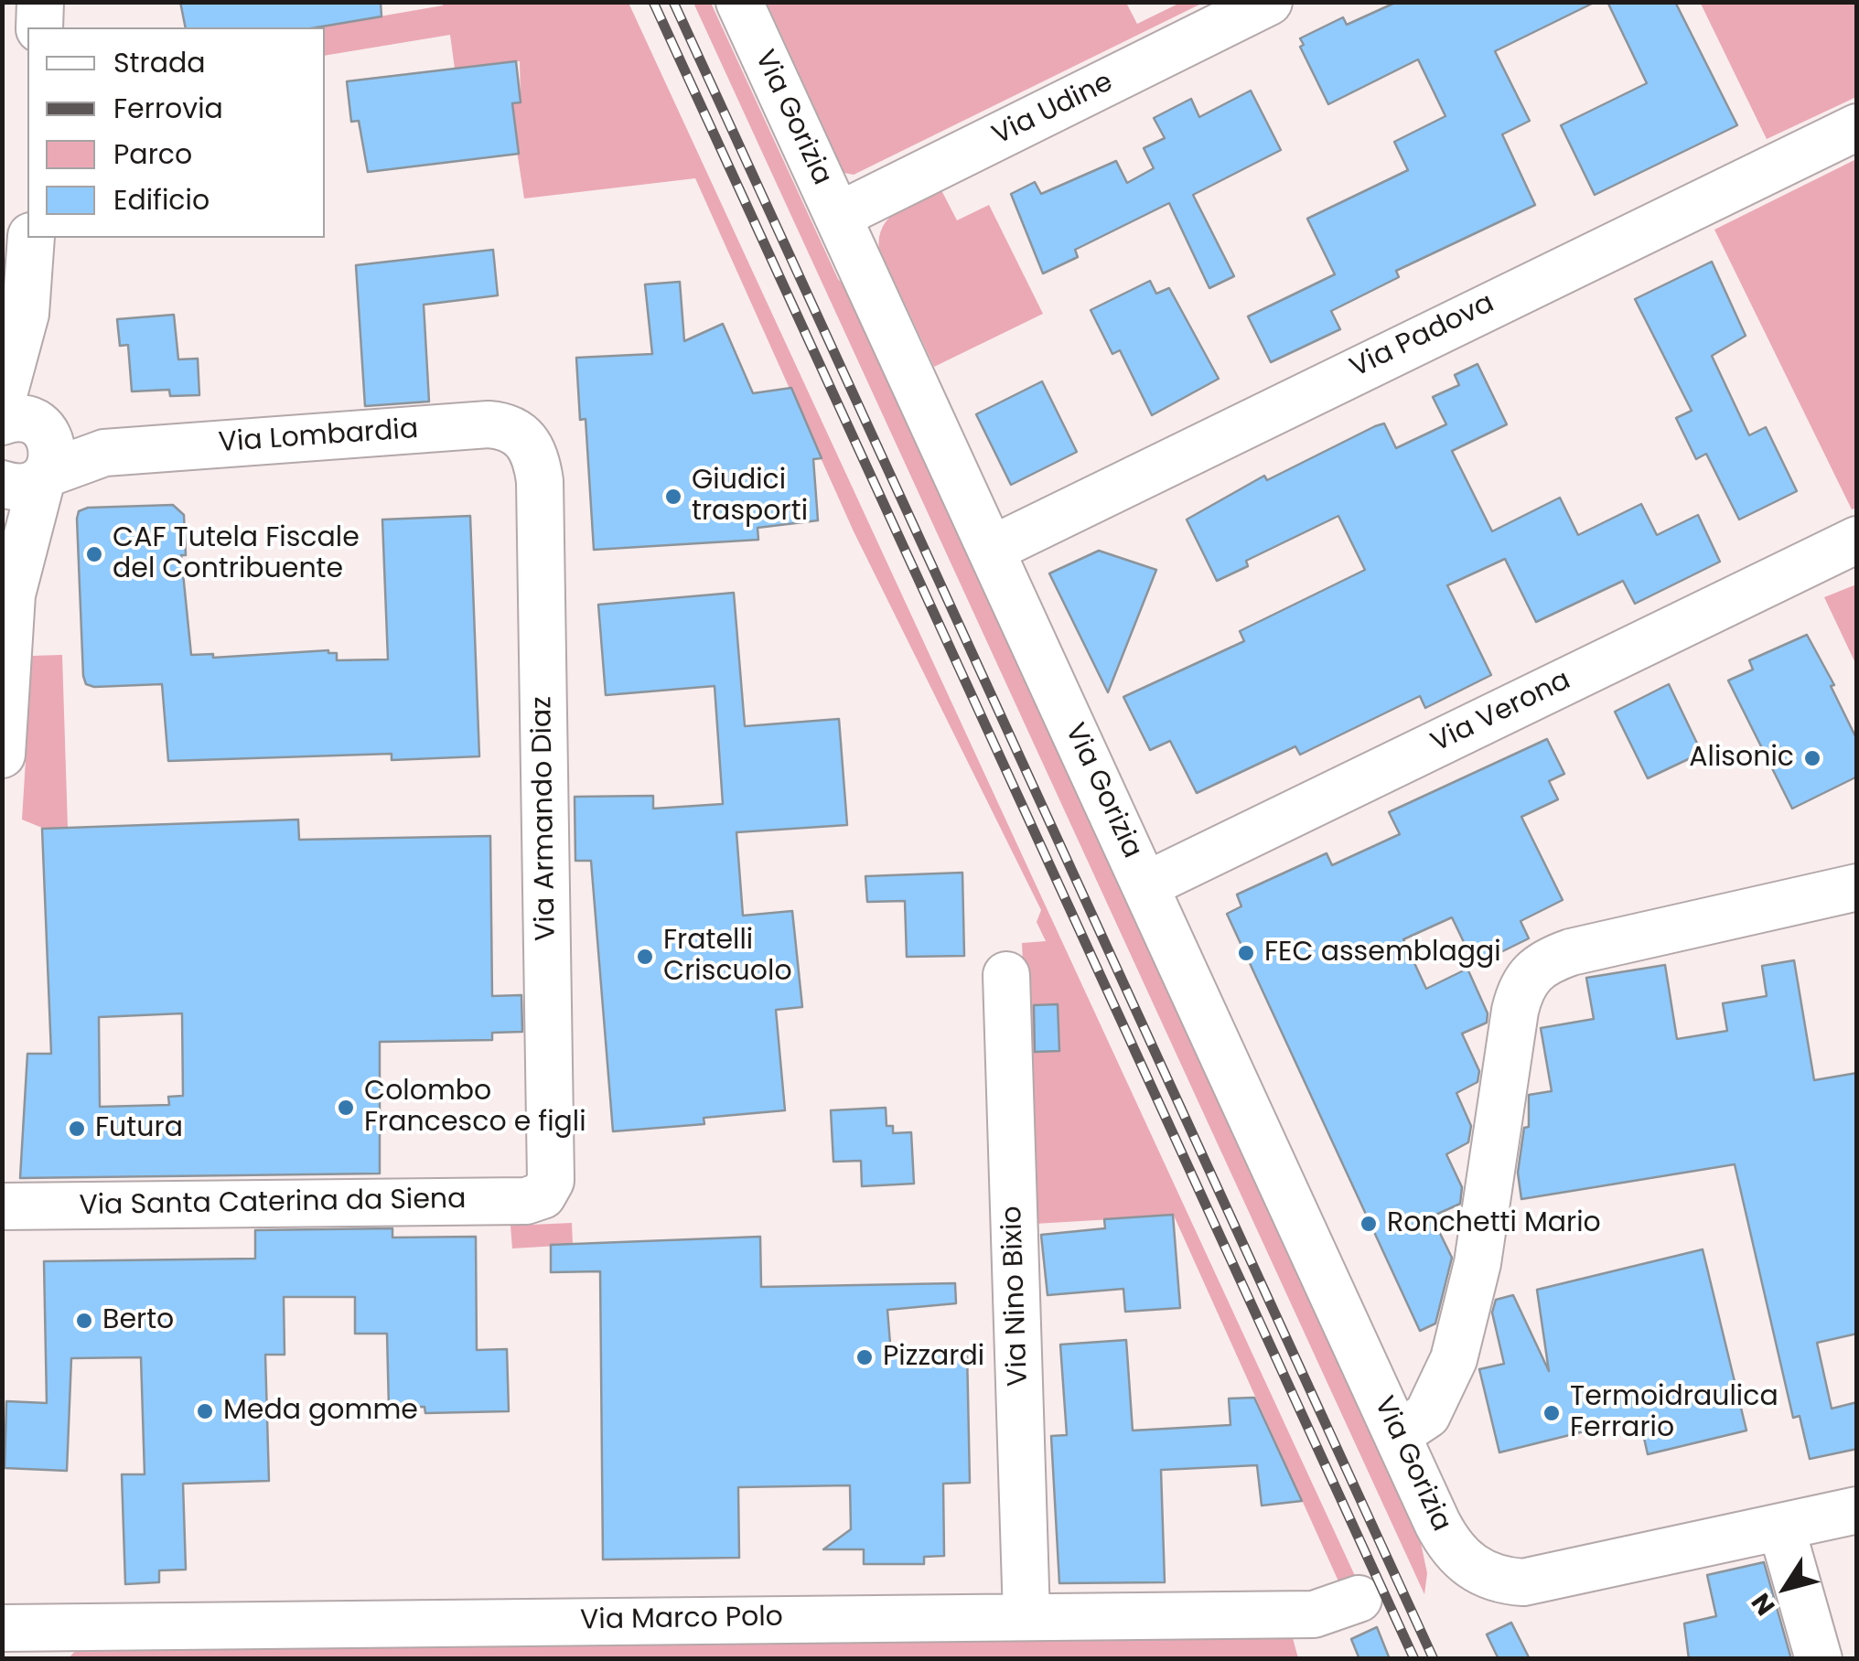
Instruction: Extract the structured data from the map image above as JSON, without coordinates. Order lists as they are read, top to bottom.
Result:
{
  "streets": {
    "street": [
      "Via Udine",
      "Via Gorizia",
      "Via Padova",
      "Via Lombardia",
      "Via Verona",
      "Via Armando Diaz",
      "Via Santa Caterina da Siena",
      "Via Nino Bixio",
      "Via Marco Polo"
    ]
  },
  "crossings": [
    ["Via Udine", "Via Gorizia"],
    ["Via Gorizia", "Via Padova"],
    ["Via Gorizia", "Via Verona"],
    ["Via Lombardia", "Via Armando Diaz"],
    ["Via Armando Diaz", "Via Santa Caterina da Siena"],
    ["Via Nino Bixio", "Via Marco Polo"]
  ],
  "places": [
    "Giudici trasporti",
    "CAF Tutela Fiscale del Contribuente",
    "Alisonic",
    "FEC assemblaggi",
    "Fratelli Criscuolo",
    "Colombo Francesco e figli",
    "Futura",
    "Ronchetti Mario",
    "Berto",
    "Pizzardi",
    "Meda gomme",
    "Termoidraulica Ferrario"
  ],
  "legend": [
    "Strada",
    "Ferrovia",
    "Parco",
    "Edificio"
  ],
  "north": "bottom left"
}
